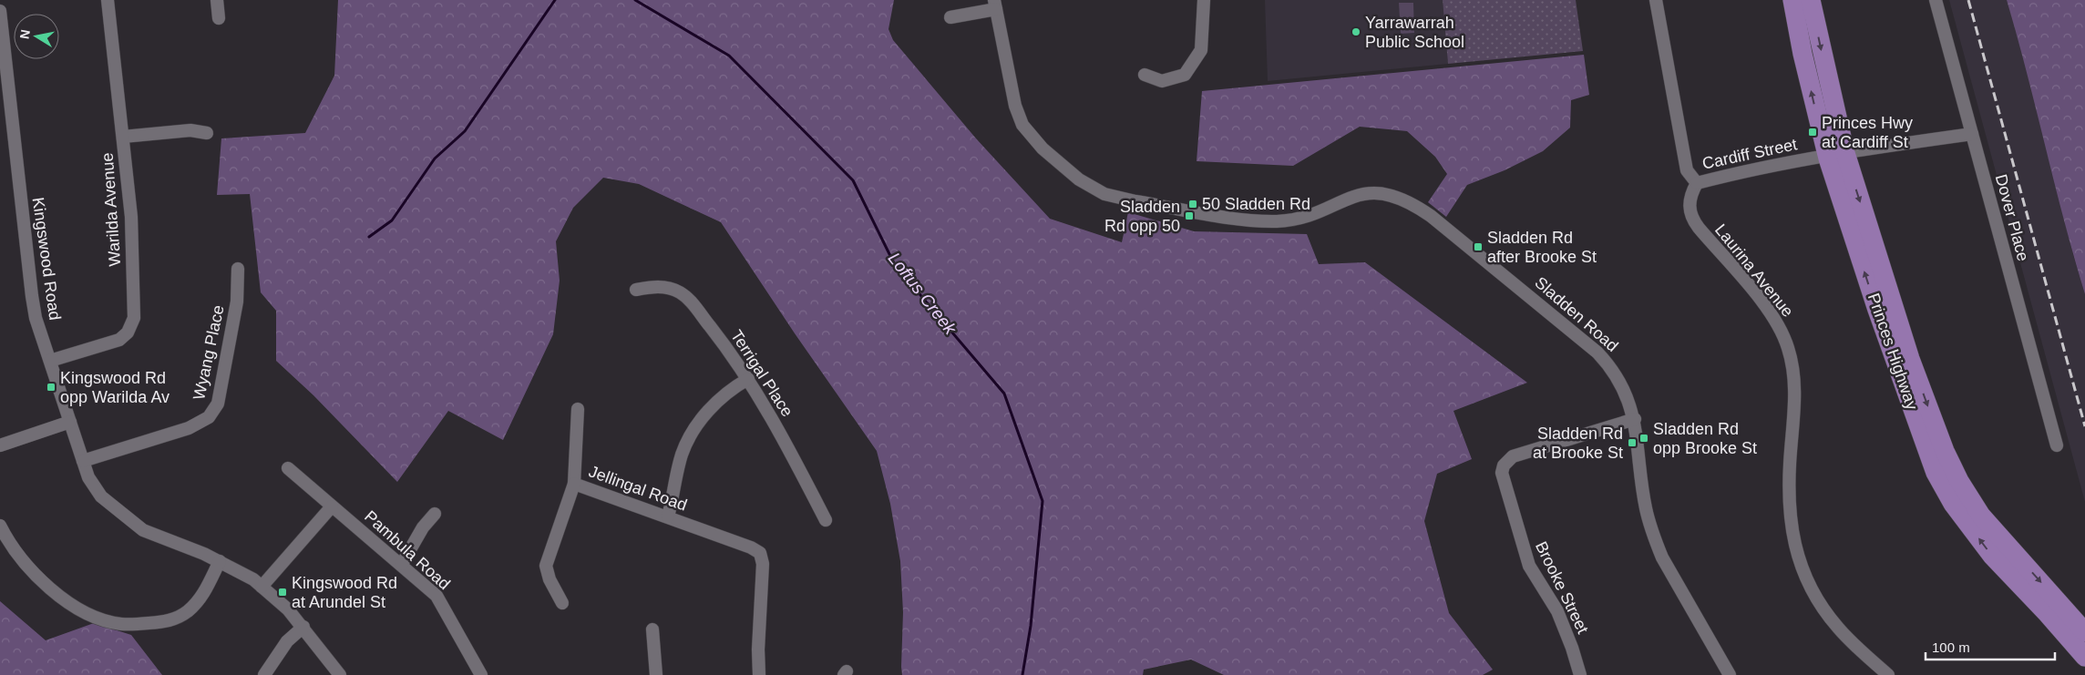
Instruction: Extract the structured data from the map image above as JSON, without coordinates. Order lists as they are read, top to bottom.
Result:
{
  "streets": {
    "highway": ["Princes Highway"],
    "street": [
      "Cardiff Street",
      "Warilda Avenue",
      "Dover Place",
      "Kingswood Road",
      "Laurina Avenue",
      "Sladden Road",
      "Wyang Place",
      "Terrigal Place",
      "Jellingal Road",
      "Pambula Road",
      "Brooke Street"
    ]
  },
  "crossings": [
    ["Cardiff Street", "Dover Place"],
    ["Cardiff Street", "Laurina Avenue"],
    ["Cardiff Street", "Princes Highway"],
    ["Warilda Avenue", "Kingswood Road"],
    ["Kingswood Road", "Wyang Place"],
    ["Sladden Road", "Brooke Street"]
  ],
  "water": ["Loftus Creek"],
  "places": {
    "other": ["Yarrawarrah Public School"],
    "transit": [
      "Princes Hwy at Cardiff St",
      "50 Sladden Rd",
      "Sladden Rd opp 50",
      "Sladden Rd after Brooke St",
      "Kingswood Rd opp Warilda Av",
      "Sladden Rd opp Brooke St",
      "Sladden Rd at Brooke St",
      "Kingswood Rd at Arundel St"
    ]
  },
  "scale_bar": "100 m",
  "north": "left"
}
